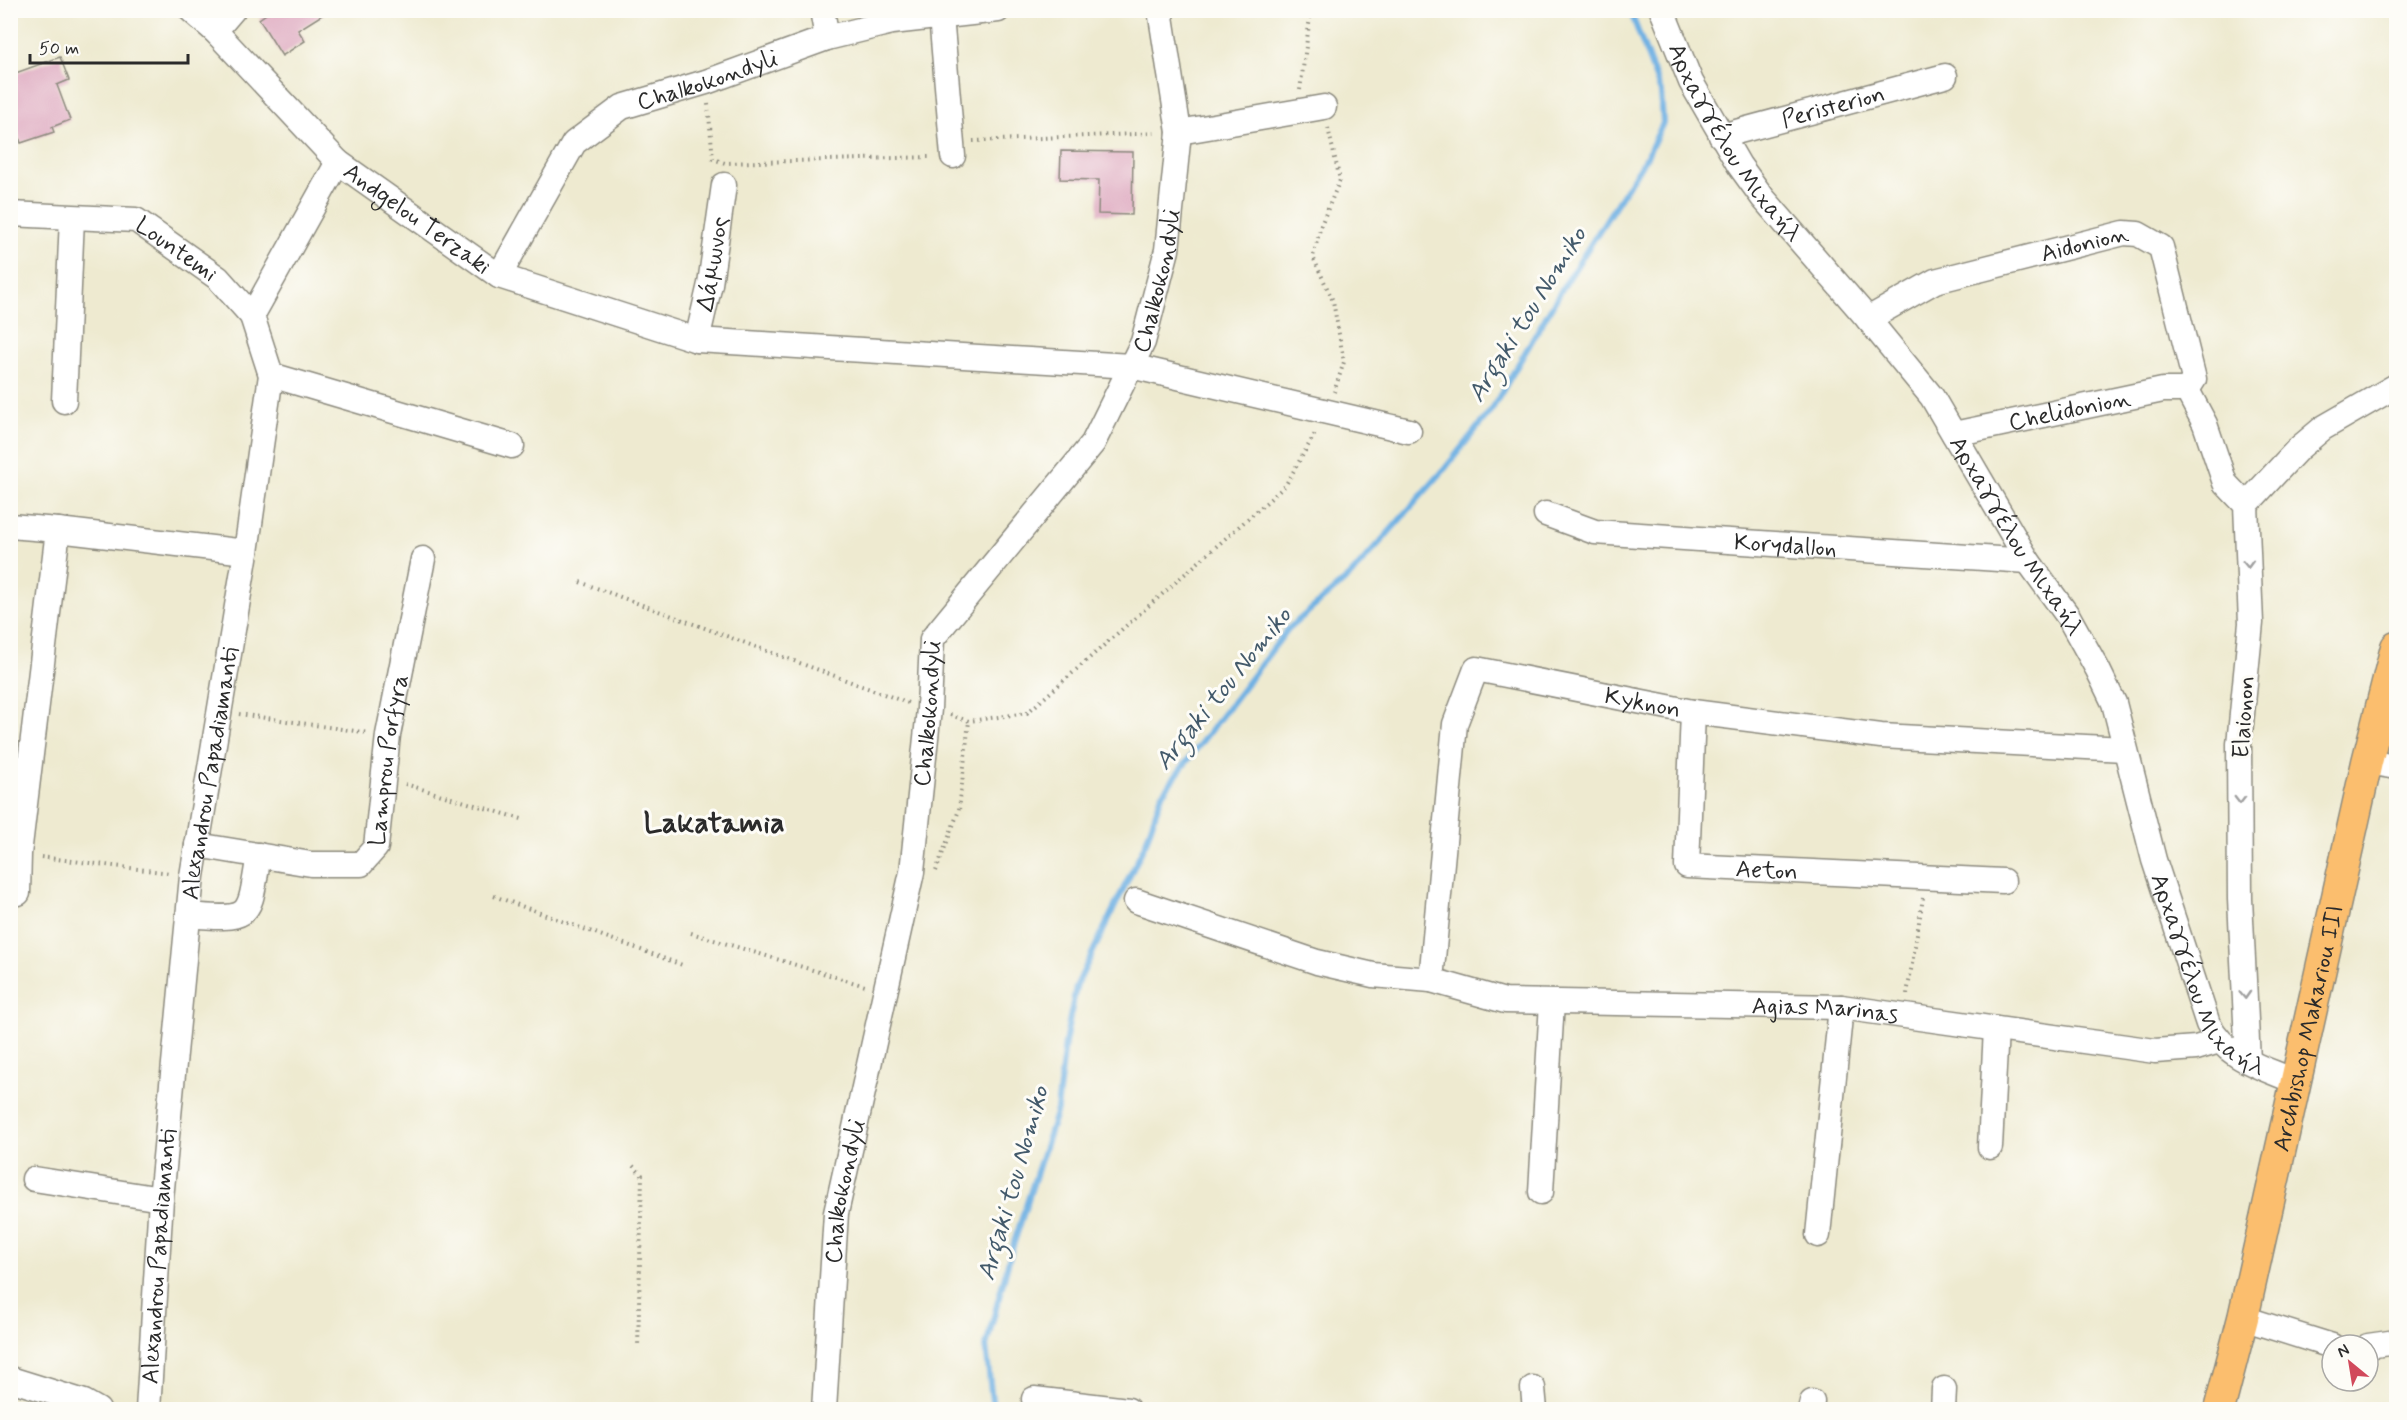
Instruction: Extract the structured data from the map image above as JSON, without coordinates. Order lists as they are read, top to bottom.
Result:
{
  "streets": {
    "main road": ["Archbishop Makariou III"],
    "street": [
      "Chalkokondyli",
      "Peristerion",
      "Αρχαγγέλου Μιχαήλ",
      "Andgelou Terzaki",
      "Aidonion",
      "Lountemi",
      "Δάμωνος",
      "Chelidonion",
      "Korydallon",
      "Kyknon",
      "Elaionon",
      "Lamprou Porfyra",
      "Alexandrou Papadiamanti",
      "Aeton",
      "Agias Marinas"
    ]
  },
  "crossings": [
    ["Chalkokondyli", "Andgelou Terzaki"],
    ["Peristerion", "Αρχαγγέλου Μιχαήλ"],
    ["Αρχαγγέλου Μιχαήλ", "Aidonion"],
    ["Αρχαγγέλου Μιχαήλ", "Chelidonion"],
    ["Αρχαγγέλου Μιχαήλ", "Korydallon"],
    ["Αρχαγγέλου Μιχαήλ", "Kyknon"],
    ["Αρχαγγέλου Μιχαήλ", "Elaionon"],
    ["Αρχαγγέλου Μιχαήλ", "Agias Marinas"],
    ["Αρχαγγέλου Μιχαήλ", "Archbishop Makariou III"],
    ["Andgelou Terzaki", "Δάμωνος"],
    ["Aidonion", "Chelidonion"],
    ["Lountemi", "Alexandrou Papadiamanti"],
    ["Kyknon", "Aeton"],
    ["Kyknon", "Agias Marinas"],
    ["Lamprou Porfyra", "Alexandrou Papadiamanti"]
  ],
  "one_way": ["Elaionon"],
  "districts": ["Lakatamia"],
  "water": ["Argaki tou Nomiko"],
  "scale_bar": "50 m",
  "north": "top left"
}
